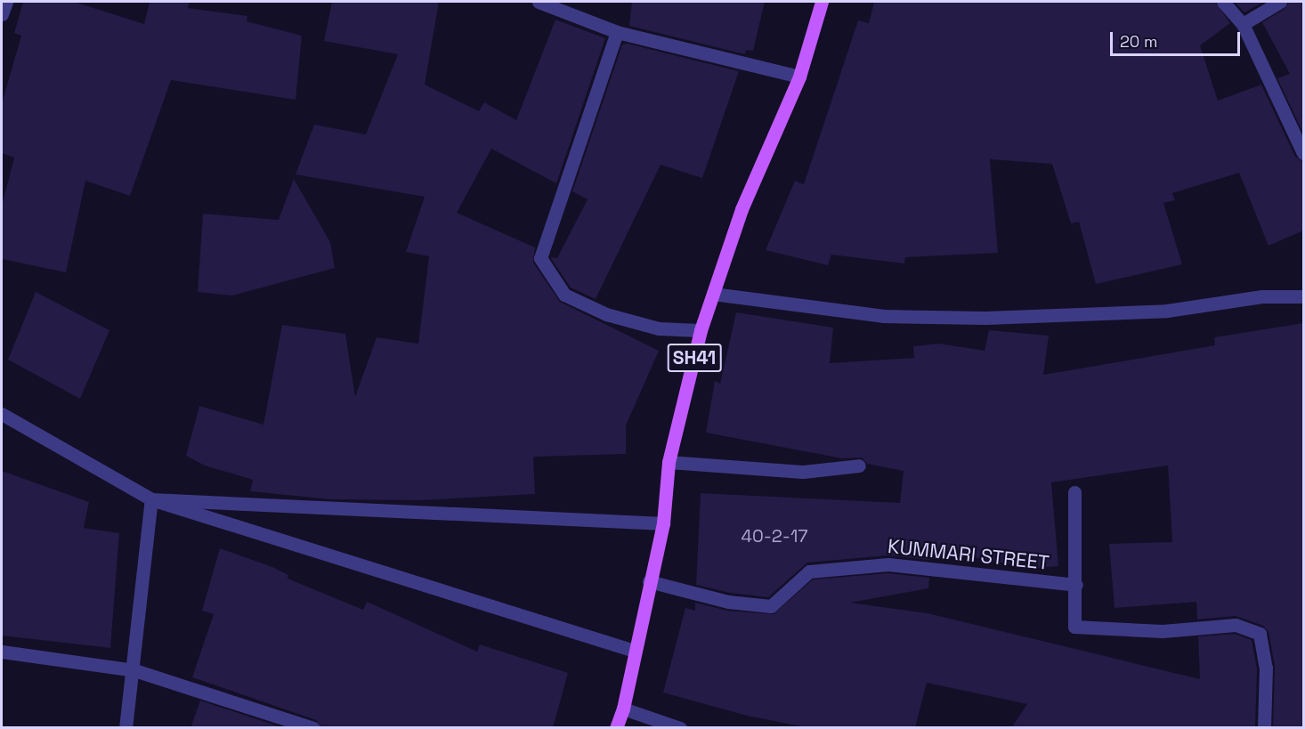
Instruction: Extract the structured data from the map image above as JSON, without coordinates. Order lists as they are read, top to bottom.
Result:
{
  "streets": {
    "main road": ["SH41"],
    "street": ["KUMMARI STREET"]
  },
  "crossings": [
    ["SH41", "KUMMARI STREET"]
  ],
  "house_numbers": ["40-2-17"],
  "scale_bar": "20 m"
}
